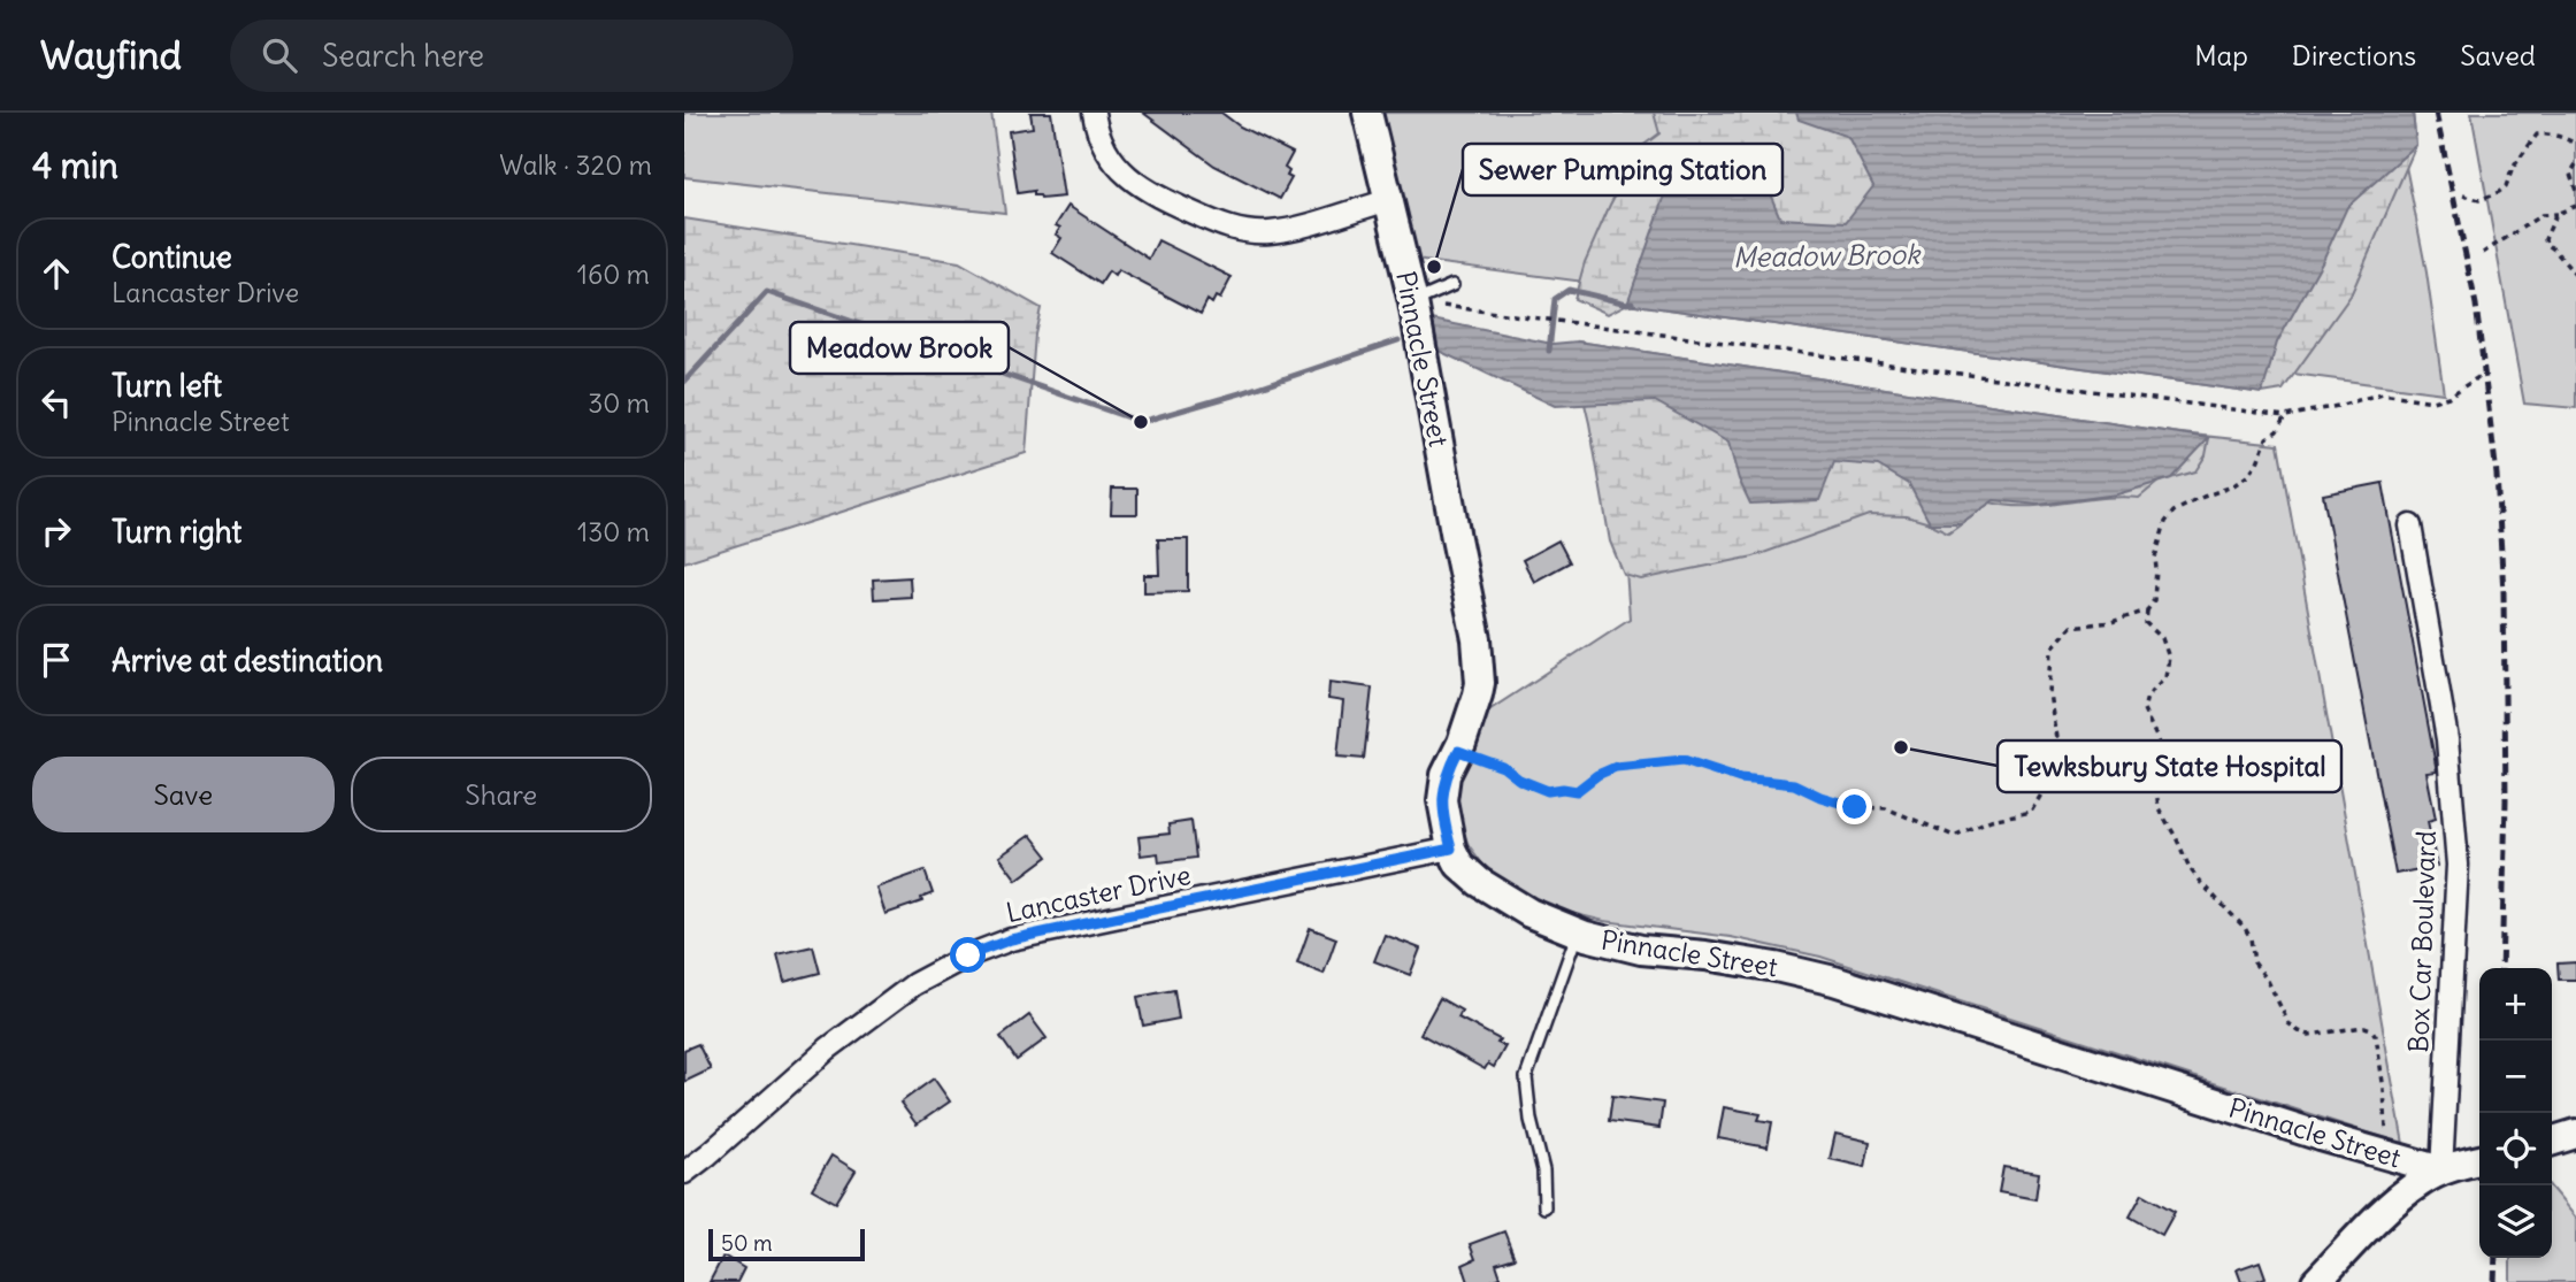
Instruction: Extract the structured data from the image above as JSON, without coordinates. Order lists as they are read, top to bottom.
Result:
{
  "streets": {
    "street": ["Pinnacle Street", "Lancaster Drive", "Box Car Boulevard"]
  },
  "crossings": [
    ["Pinnacle Street", "Lancaster Drive"],
    ["Pinnacle Street", "Box Car Boulevard"]
  ],
  "water": ["Meadow Brook"],
  "places": ["Sewer Pumping Station", "Meadow Brook", "Tewksbury State Hospital"],
  "scale_bar": "50 m",
  "page": {
    "header": "Wayfind",
    "search": "Search here",
    "nav": ["Map", "Directions", "Saved"],
    "heading": ["4 min", "Walk · 320 m"],
    "list": [
      ["Continue", "Lancaster Drive", "160 m"],
      ["Turn left", "Pinnacle Street", "30 m"],
      ["Turn right", "130 m"],
      "Arrive at destination"
    ],
    "buttons": ["Save", "Share"],
    "map_buttons": ["+", "−"],
    "scale": "50 m"
  }
}
